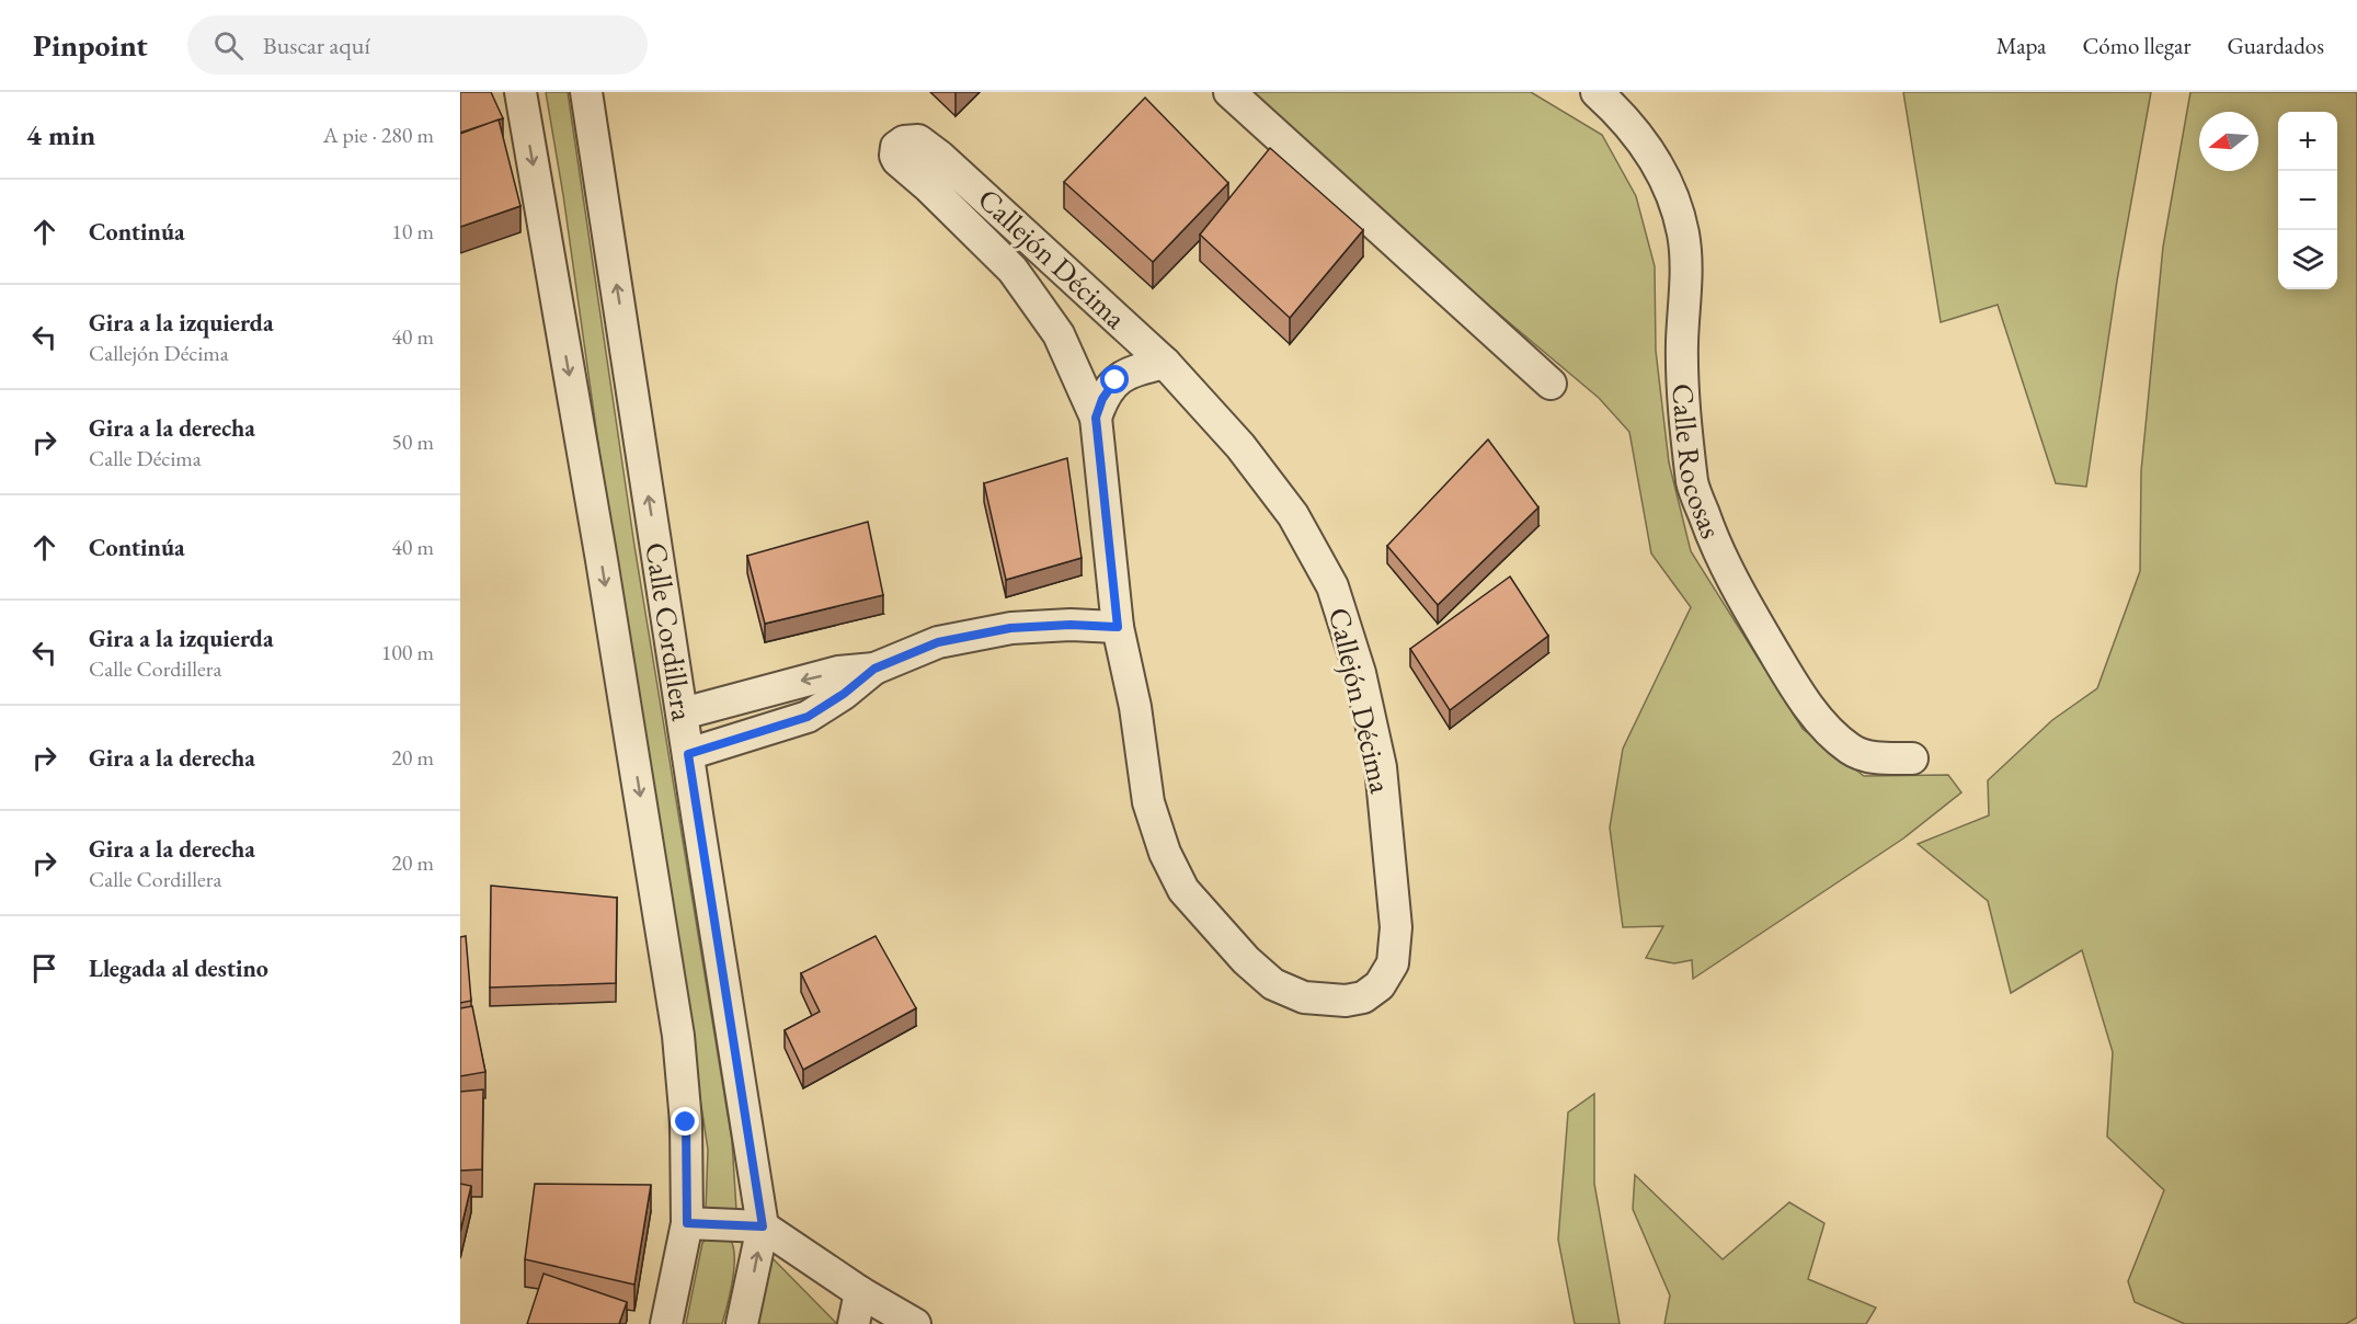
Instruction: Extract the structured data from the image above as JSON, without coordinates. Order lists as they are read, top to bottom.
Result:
{
  "streets": {
    "street": ["Callejón Décima", "Calle Rocosas", "Calle Cordillera"]
  },
  "north": "left",
  "page": {
    "header": "Pinpoint",
    "search": "Buscar aquí",
    "nav": ["Mapa", "Cómo llegar", "Guardados"],
    "heading": ["4 min", "A pie · 280 m"],
    "map_buttons": ["+", "−"],
    "list": [
      ["Continúa", "10 m"],
      ["Gira a la izquierda", "Callejón Décima", "40 m"],
      ["Gira a la derecha", "Calle Décima", "50 m"],
      ["Continúa", "40 m"],
      ["Gira a la izquierda", "Calle Cordillera", "100 m"],
      ["Gira a la derecha", "20 m"],
      ["Gira a la derecha", "Calle Cordillera", "20 m"],
      "Llegada al destino"
    ]
  }
}
